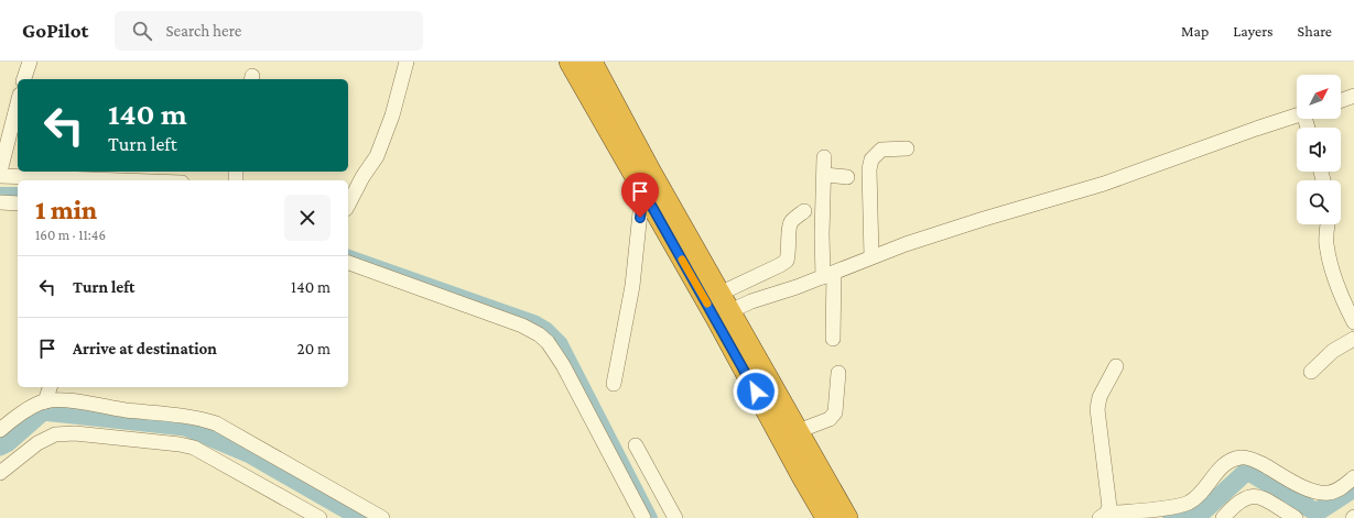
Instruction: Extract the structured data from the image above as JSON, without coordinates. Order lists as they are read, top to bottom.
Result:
{
  "north": "top right",
  "page": {
    "header": "GoPilot",
    "search": "Search here",
    "nav": ["Map", "Layers", "Share"],
    "turn": ["140 m", "Turn left"],
    "heading": ["1 min", "160 m · 11:46"],
    "list": [
      {
        "name": "Turn left",
        "value": "140 m"
      },
      {
        "name": "Arrive at destination",
        "value": "20 m"
      }
    ]
  }
}
